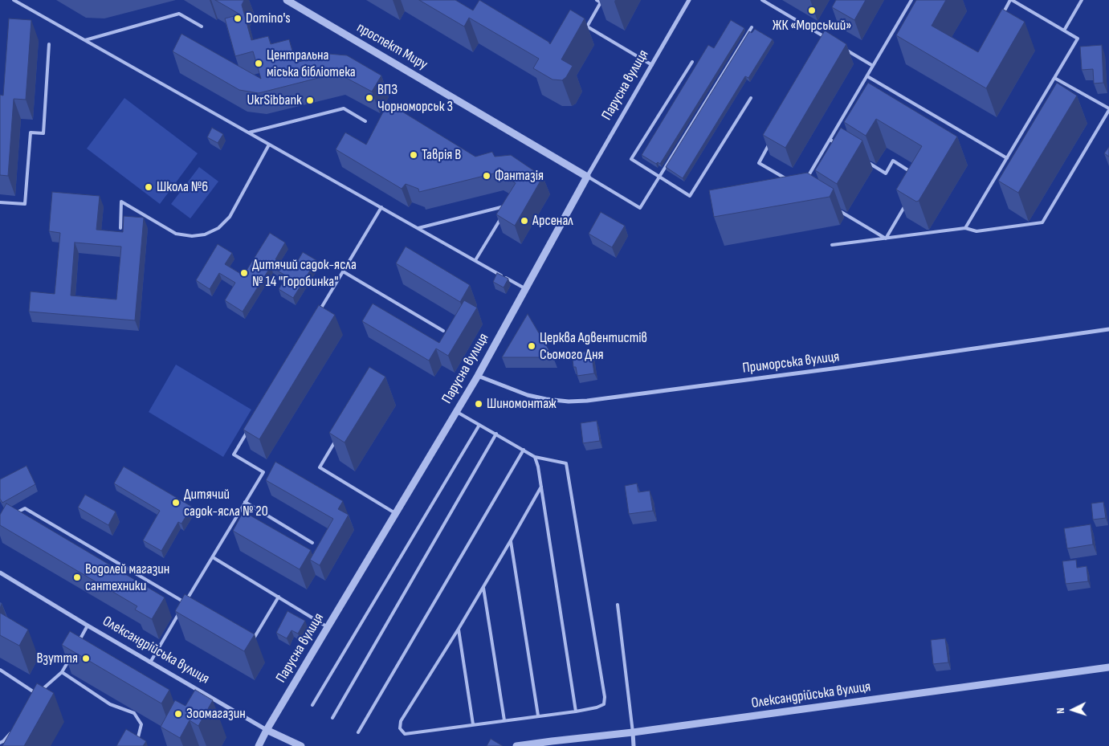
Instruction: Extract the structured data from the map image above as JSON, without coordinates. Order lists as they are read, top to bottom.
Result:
{
  "streets": {
    "street": [
      "проспект Миру",
      "Парусна вулиця",
      "Приморська вулиця",
      "Олександрійська вулиця"
    ]
  },
  "crossings": [
    ["проспект Миру", "Парусна вулиця"],
    ["Парусна вулиця", "Приморська вулиця"],
    ["Парусна вулиця", "Олександрійська вулиця"]
  ],
  "places": [
    "ЖК «Морський»",
    "Domino's",
    "Центральна міська бібліотека",
    "ВПЗ Чорноморськ 3",
    "UkrSibbank",
    "Таврія В",
    "Фантазія",
    "Школа №6",
    "Арсенал",
    "Дитячий садок-ясла № 14 \"Горобинка\"",
    "Церква Адвентистів Сьомого Дня",
    "Шиномонтаж",
    "Дитячий садок-ясла № 20",
    "Водолей магазин сантехники",
    "Взуття",
    "Зоомагазин"
  ],
  "north": "left"
}
